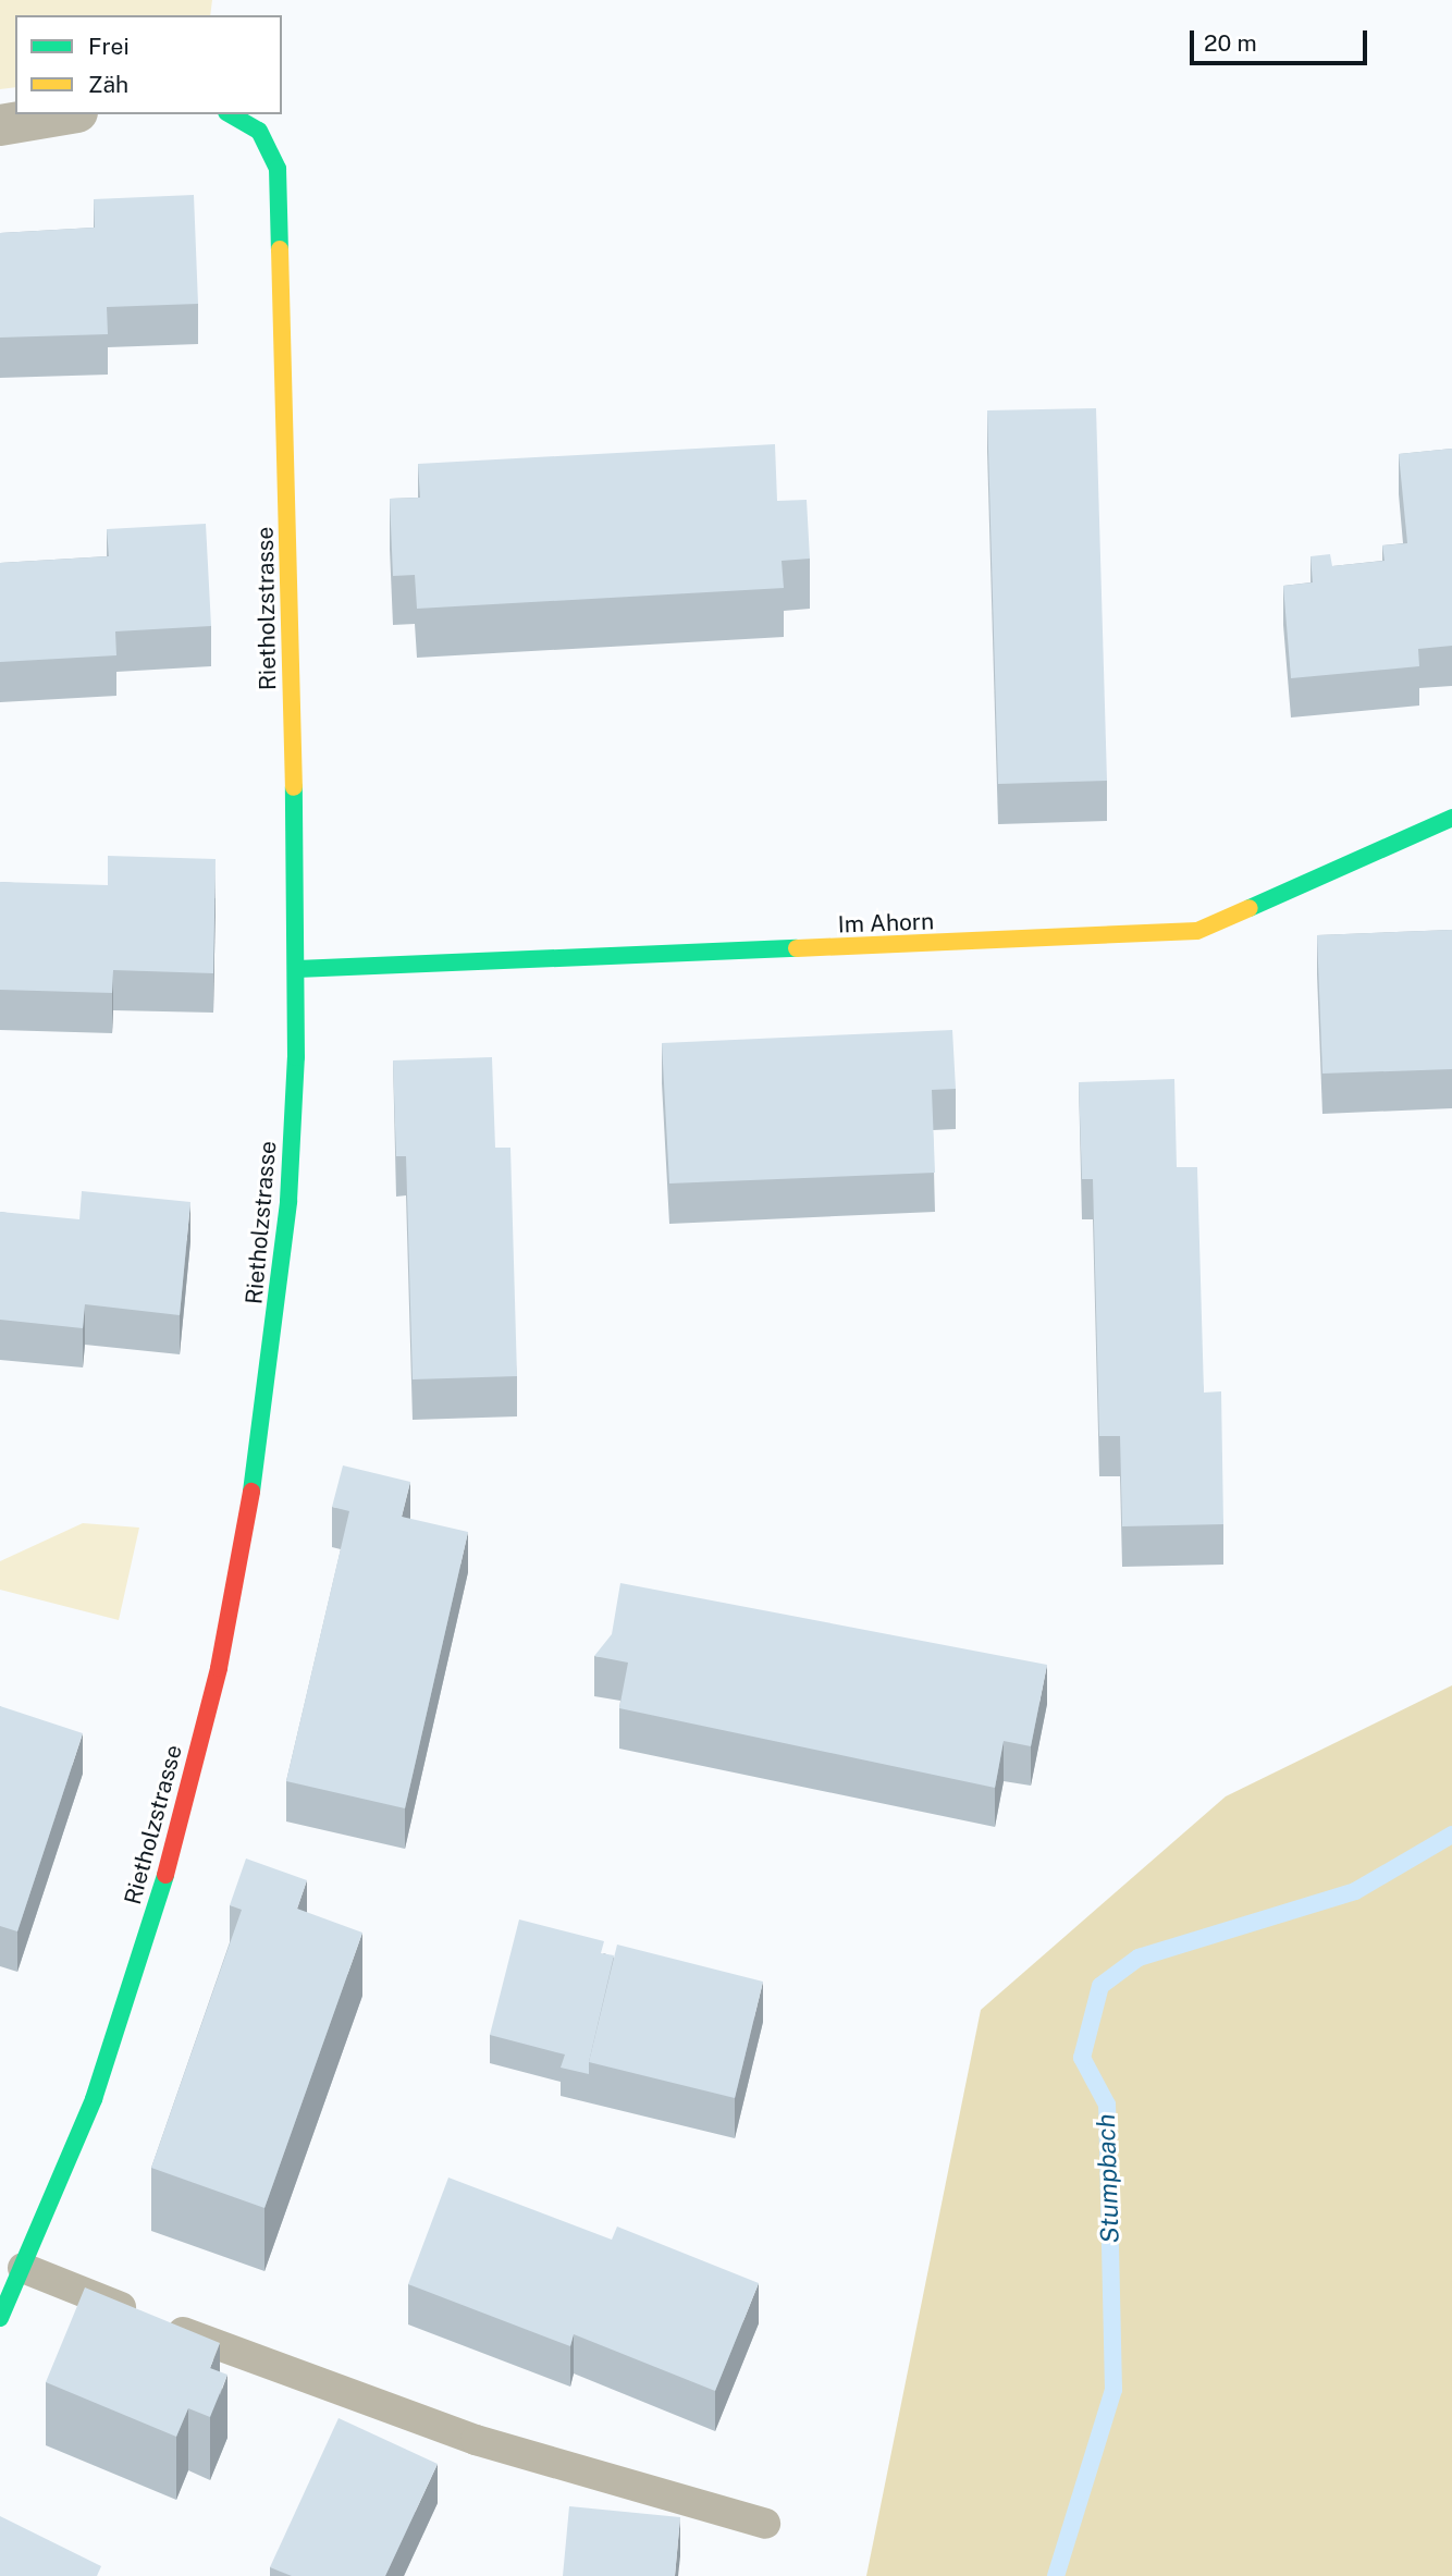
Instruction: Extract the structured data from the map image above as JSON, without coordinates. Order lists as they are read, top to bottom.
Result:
{
  "streets": {
    "street": ["Rietholzstrasse", "Im Ahorn"]
  },
  "crossings": [
    ["Rietholzstrasse", "Im Ahorn"]
  ],
  "water": ["Stumpbach"],
  "legend": ["Frei", "Zäh"],
  "scale_bar": "20 m"
}
